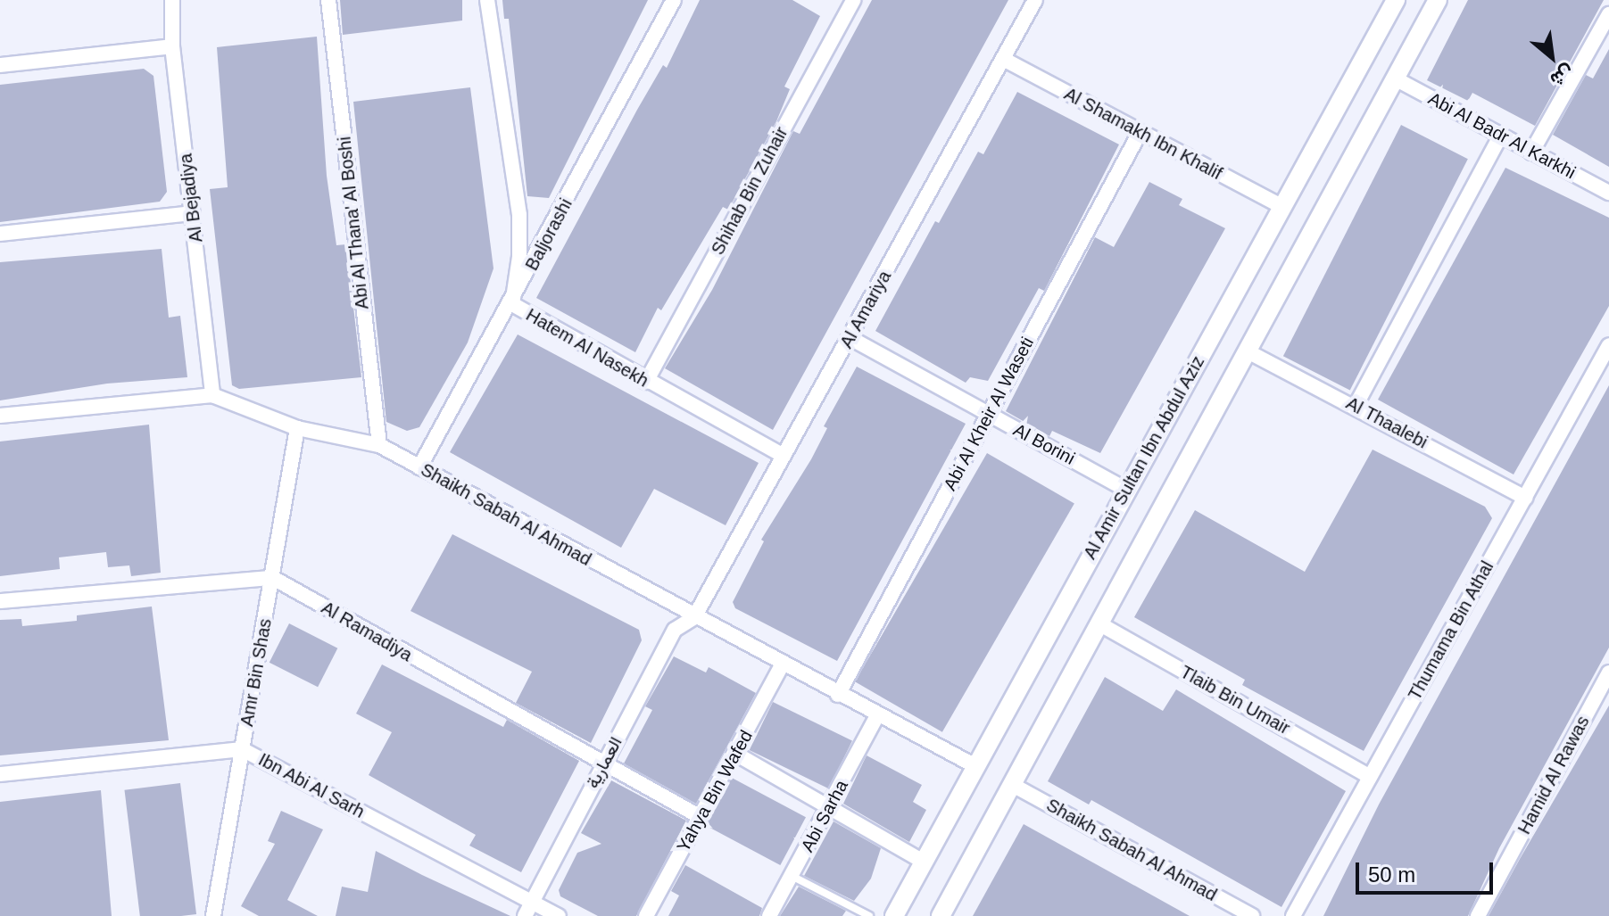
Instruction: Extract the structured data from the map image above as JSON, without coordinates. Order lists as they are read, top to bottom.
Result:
{
  "streets": {
    "street": [
      "Al Shamakh Ibn Khalif",
      "Abi Al Badr Al Karkhi",
      "Shihab Bin Zuhair",
      "Al Bejadiya",
      "Abi Al Thana' Al Boshi",
      "Baljorashi",
      "Al Amariya",
      "Hatem Al Nasekh",
      "Abi Al Kheir Al Waseti",
      "Al Thaalebi",
      "Al Borini",
      "Al Amir Sultan Ibn Abdul Aziz",
      "Shaikh Sabah Al Ahmad",
      "Thumama Bin Athal",
      "Al Ramadiya",
      "Amr Bin Shas",
      "Tlaib Bin Umair",
      "العمارية",
      "Hamid Al Rawas",
      "Ibn Abi Al Sarh",
      "Yahya Bin Wafed",
      "Abi Sarha"
    ]
  },
  "crossings": [
    ["Al Shamakh Ibn Khalif", "Al Amariya"],
    ["Al Shamakh Ibn Khalif", "Abi Al Kheir Al Waseti"],
    ["Al Shamakh Ibn Khalif", "Al Amir Sultan Ibn Abdul Aziz"],
    ["Shihab Bin Zuhair", "Hatem Al Nasekh"],
    ["Al Bejadiya", "Shaikh Sabah Al Ahmad"],
    ["Abi Al Thana' Al Boshi", "Shaikh Sabah Al Ahmad"],
    ["Baljorashi", "Hatem Al Nasekh"],
    ["Baljorashi", "Shaikh Sabah Al Ahmad"],
    ["Al Amariya", "Hatem Al Nasekh"],
    ["Al Amariya", "Al Borini"],
    ["Al Amariya", "Shaikh Sabah Al Ahmad"],
    ["Al Amariya", "العمارية"],
    ["Abi Al Kheir Al Waseti", "Al Borini"],
    ["Abi Al Kheir Al Waseti", "Shaikh Sabah Al Ahmad"],
    ["Al Thaalebi", "Thumama Bin Athal"],
    ["Al Borini", "Al Amir Sultan Ibn Abdul Aziz"],
    ["Al Amir Sultan Ibn Abdul Aziz", "Shaikh Sabah Al Ahmad"],
    ["Shaikh Sabah Al Ahmad", "Amr Bin Shas"],
    ["Shaikh Sabah Al Ahmad", "العمارية"],
    ["Shaikh Sabah Al Ahmad", "Yahya Bin Wafed"],
    ["Shaikh Sabah Al Ahmad", "Abi Sarha"],
    ["Thumama Bin Athal", "Tlaib Bin Umair"],
    ["Al Ramadiya", "Amr Bin Shas"],
    ["Al Ramadiya", "العمارية"],
    ["Al Ramadiya", "Yahya Bin Wafed"],
    ["Amr Bin Shas", "Ibn Abi Al Sarh"],
    ["العمارية", "Ibn Abi Al Sarh"]
  ],
  "scale_bar": "50 m",
  "north": "bottom right"
}
